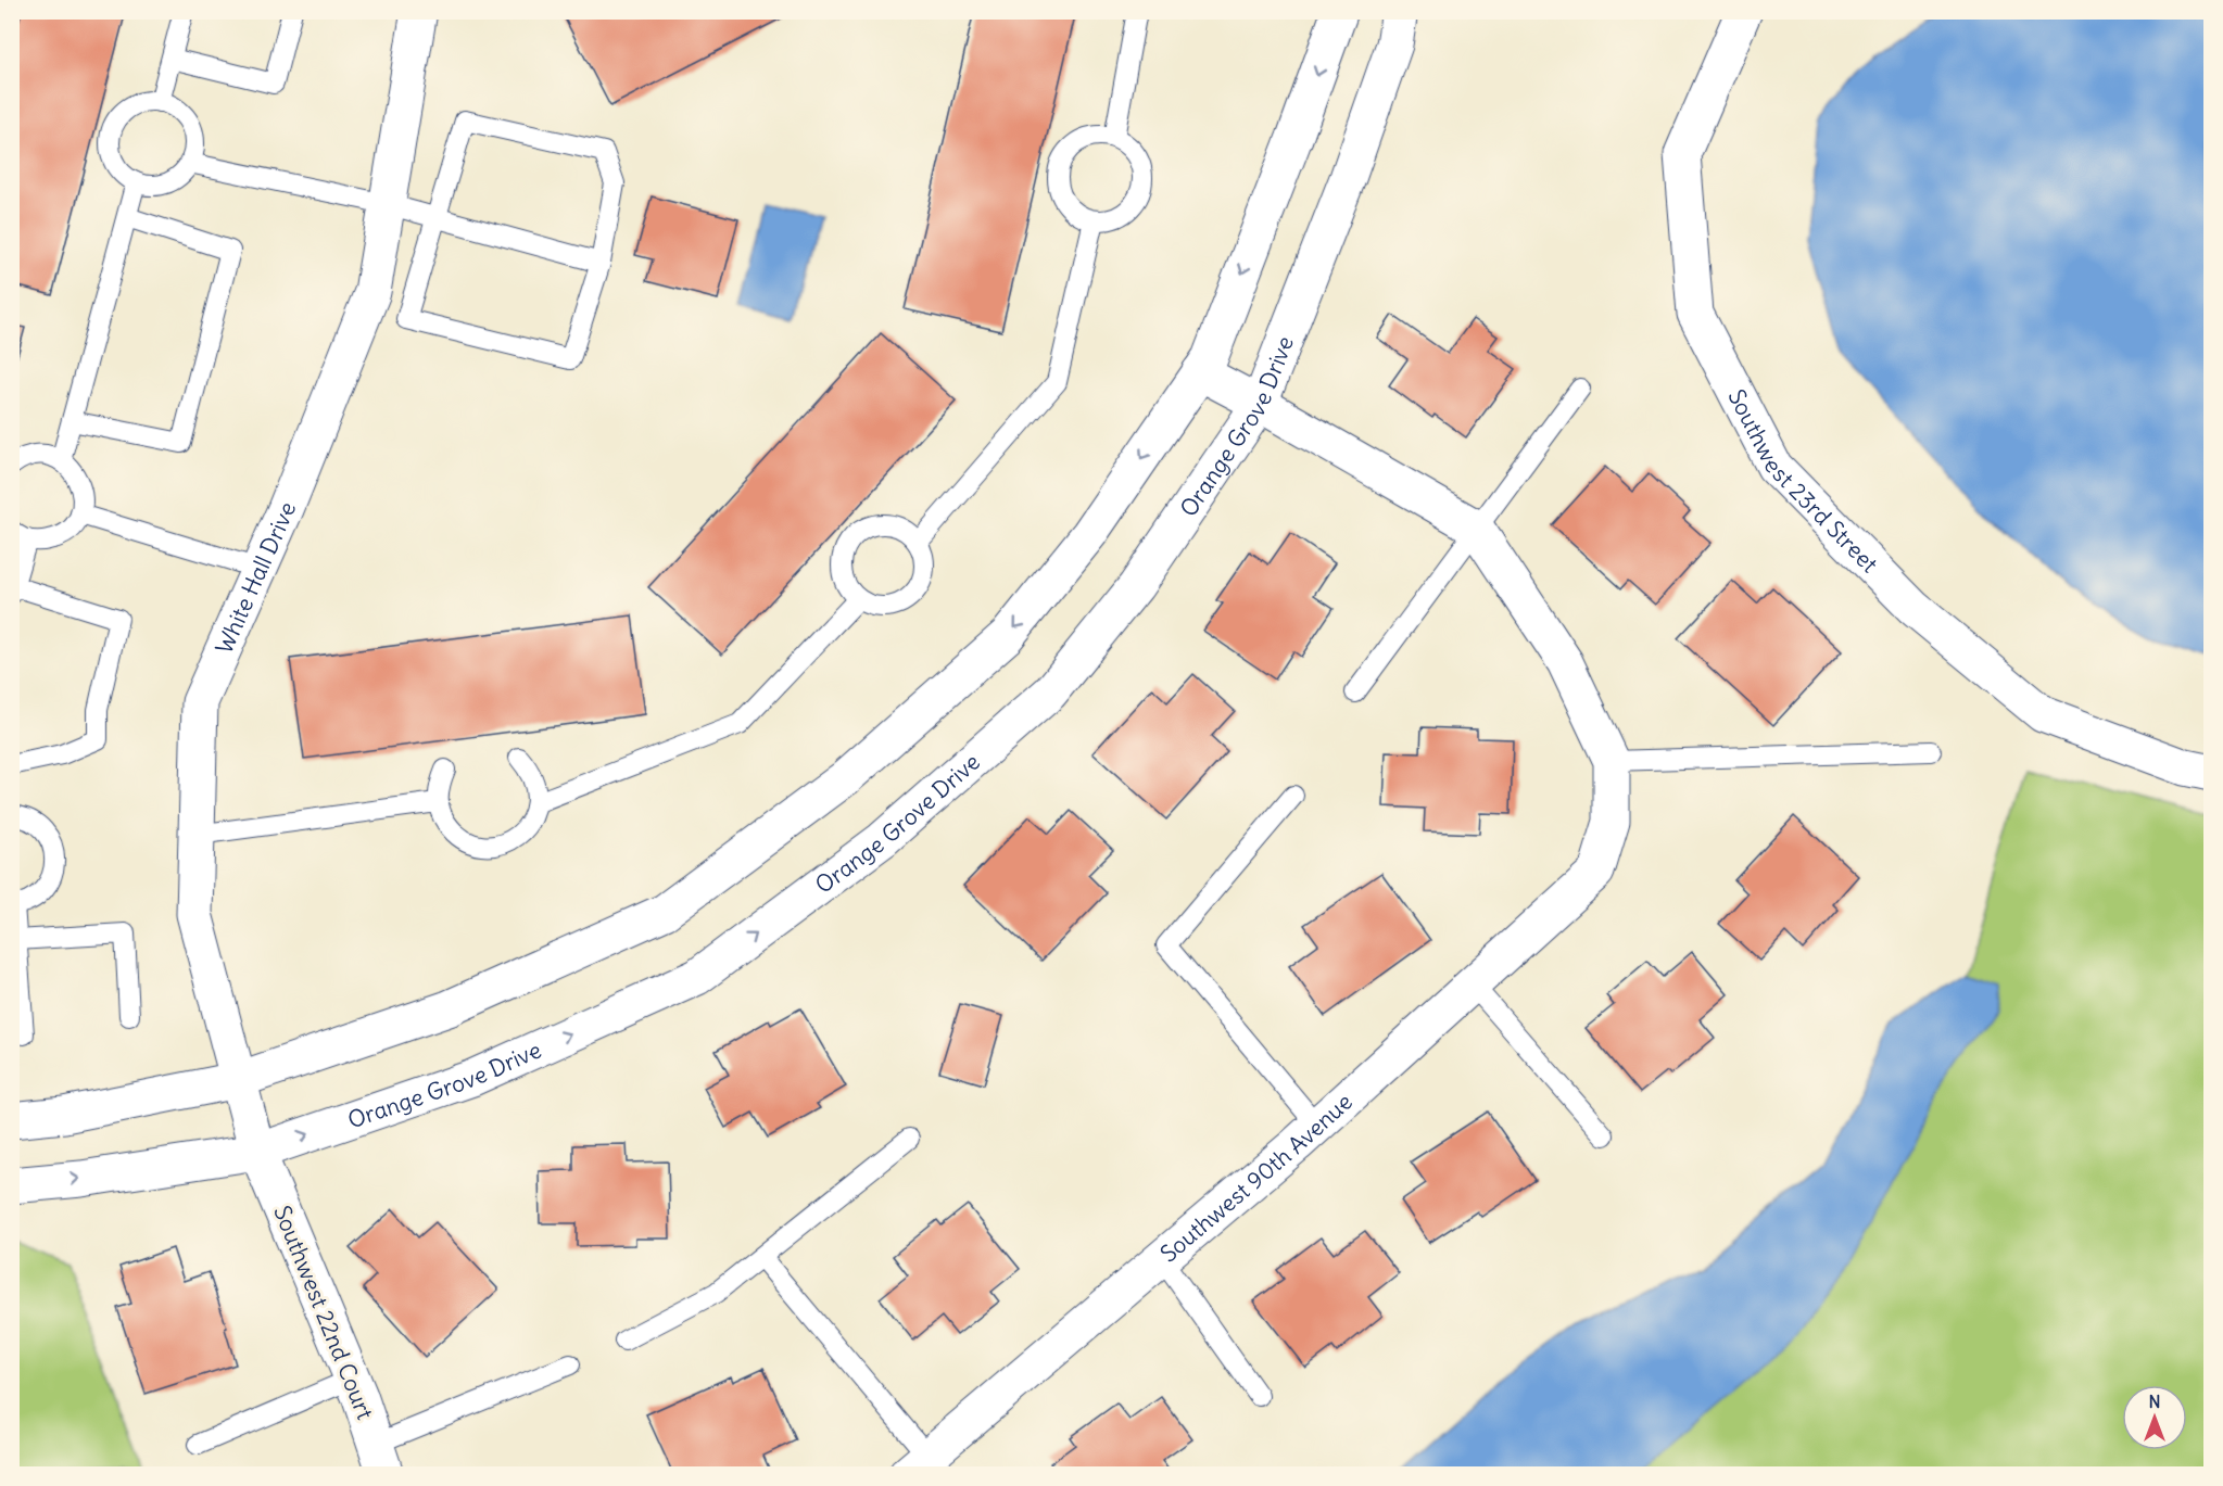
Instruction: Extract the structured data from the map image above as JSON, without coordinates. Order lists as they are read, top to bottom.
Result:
{
  "streets": {
    "street": [
      "Orange Grove Drive",
      "Southwest 23rd Street",
      "White Hall Drive",
      "Southwest 90th Avenue",
      "Southwest 22nd Court"
    ]
  },
  "crossings": [
    ["Orange Grove Drive", "White Hall Drive"],
    ["Orange Grove Drive", "Southwest 22nd Court"],
    ["White Hall Drive", "Southwest 22nd Court"]
  ],
  "north": "top"
}
